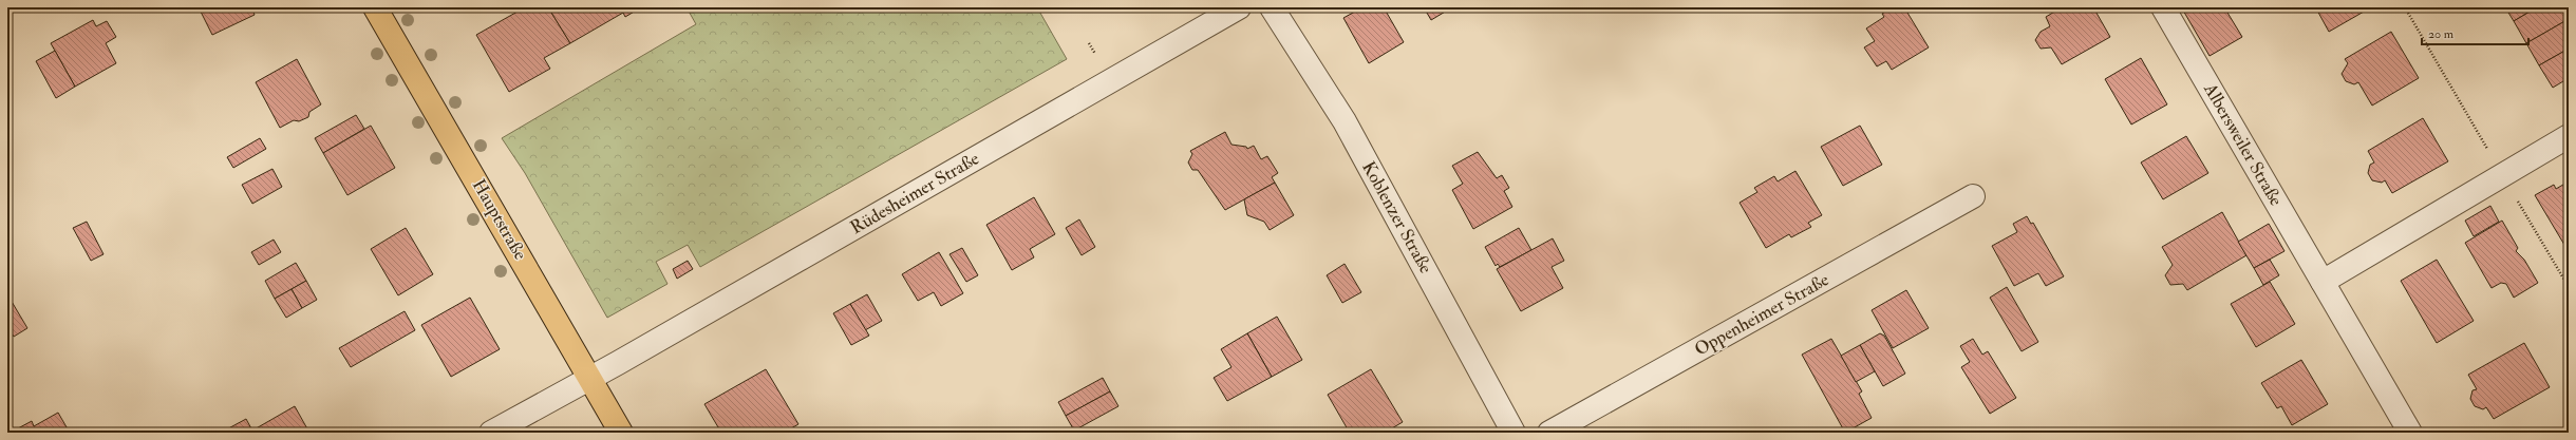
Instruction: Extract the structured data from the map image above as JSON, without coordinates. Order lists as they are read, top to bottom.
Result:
{
  "streets": {
    "main road": ["Hauptstraße"],
    "street": [
      "Albersweiler Straße",
      "Rüdesheimer Straße",
      "Koblenzer Straße",
      "Oppenheimer Straße"
    ]
  },
  "crossings": [
    ["Rüdesheimer Straße", "Hauptstraße"]
  ],
  "scale_bar": "20 m"
}
